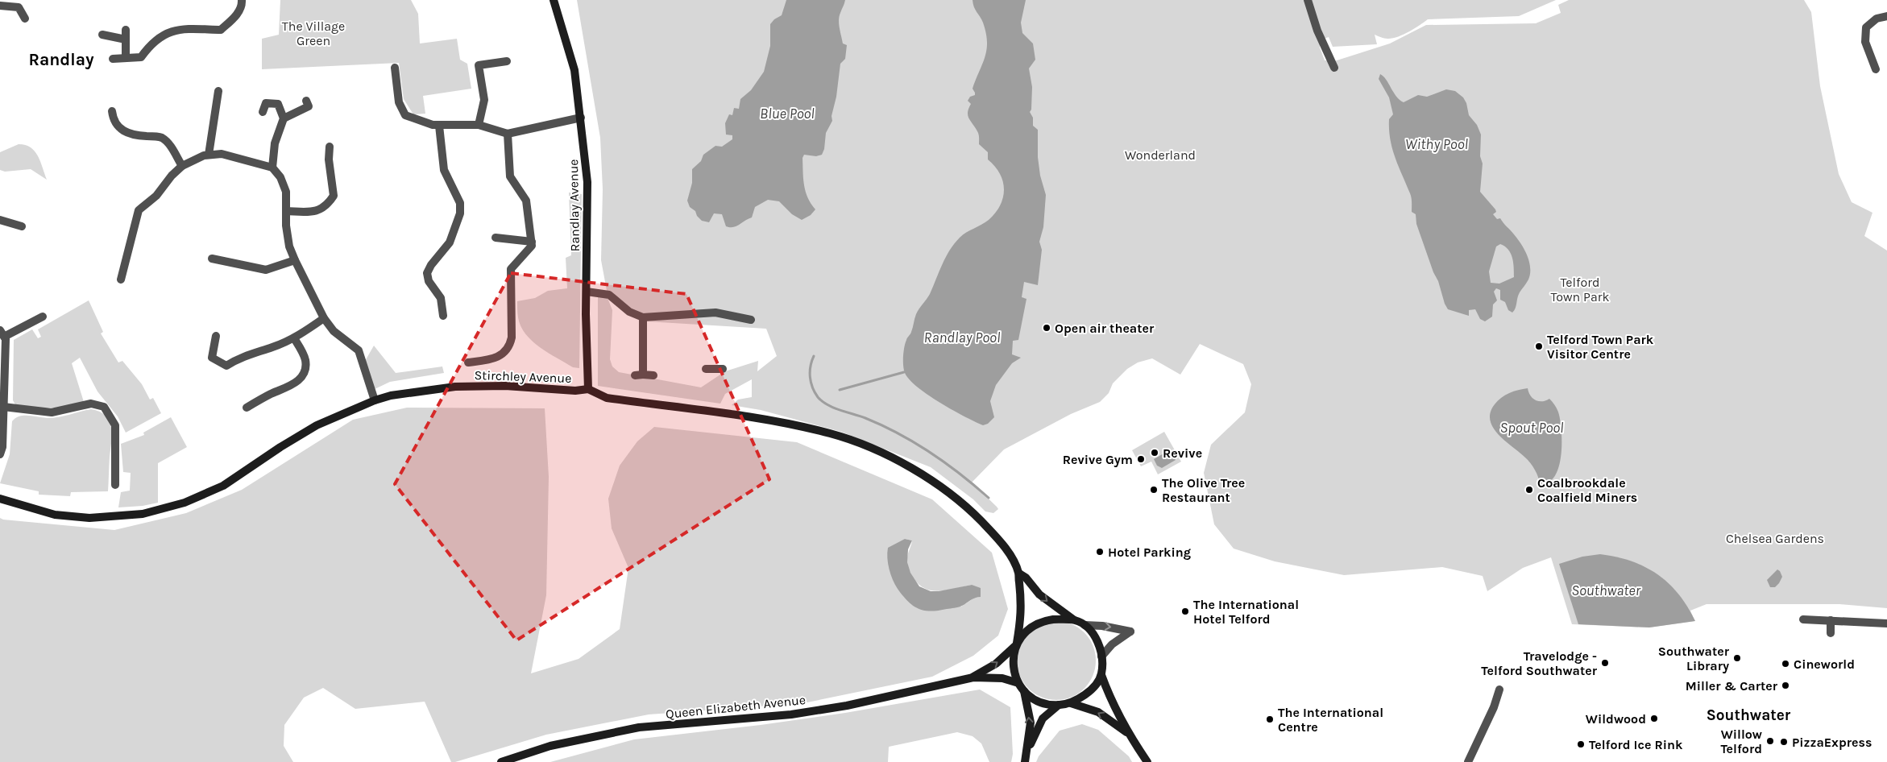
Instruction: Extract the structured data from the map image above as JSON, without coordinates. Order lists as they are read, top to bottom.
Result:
{
  "streets": {
    "street": ["Randlay Avenue", "Stirchley Avenue", "Queen Elizabeth Avenue"]
  },
  "crossings": [
    ["Randlay Avenue", "Stirchley Avenue"]
  ],
  "districts": ["Randlay", "Southwater"],
  "water": [
    "Blue Pool",
    "Withy Pool",
    "Randlay Pool",
    "Spout Pool",
    "Southwater"
  ],
  "parks": [
    "The Village Green",
    "Wonderland",
    "Telford Town Park",
    "Chelsea Gardens"
  ],
  "places": [
    "Open air theater",
    "Telford Town Park Visitor Centre",
    "Revive",
    "Revive Gym",
    "The Olive Tree Restaurant",
    "Coalbrookdale Coalfield Miners",
    "Hotel Parking",
    "The International Hotel Telford",
    "Southwater Library",
    "Travelodge - Telford Southwater",
    "Cineworld",
    "Miller & Carter",
    "Wildwood",
    "The International Centre",
    "Willow Telford",
    "PizzaExpress",
    "Telford Ice Rink"
  ]
}
